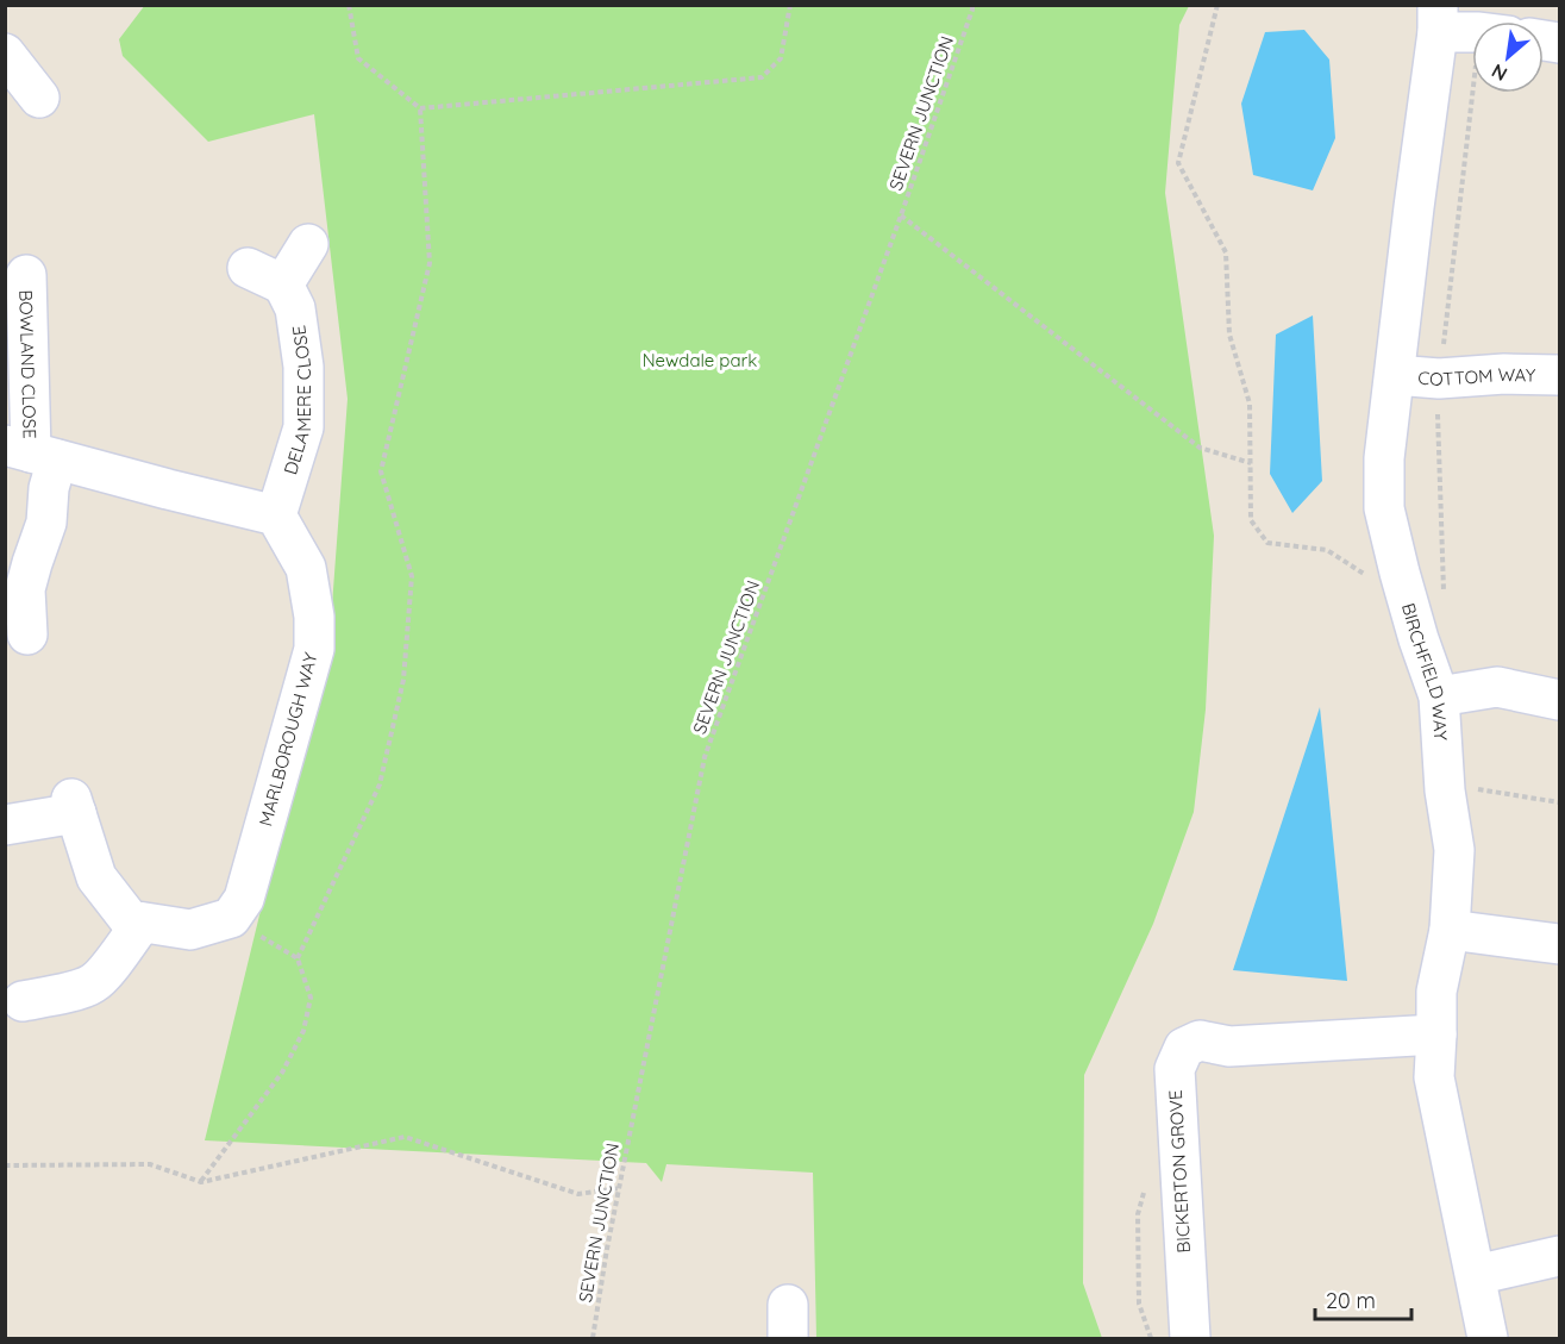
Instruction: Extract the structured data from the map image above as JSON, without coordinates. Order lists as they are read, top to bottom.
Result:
{
  "streets": {
    "street": [
      "BOWLAND CLOSE",
      "COTTOM WAY",
      "DELAMERE CLOSE",
      "BIRCHFIELD WAY",
      "MARLBOROUGH WAY",
      "BICKERTON GROVE"
    ],
    "path": ["SEVERN JUNCTION"]
  },
  "crossings": [
    ["COTTOM WAY", "BIRCHFIELD WAY"],
    ["DELAMERE CLOSE", "MARLBOROUGH WAY"],
    ["BIRCHFIELD WAY", "BICKERTON GROVE"]
  ],
  "parks": ["Newdale park"],
  "scale_bar": "20 m",
  "north": "bottom left"
}
